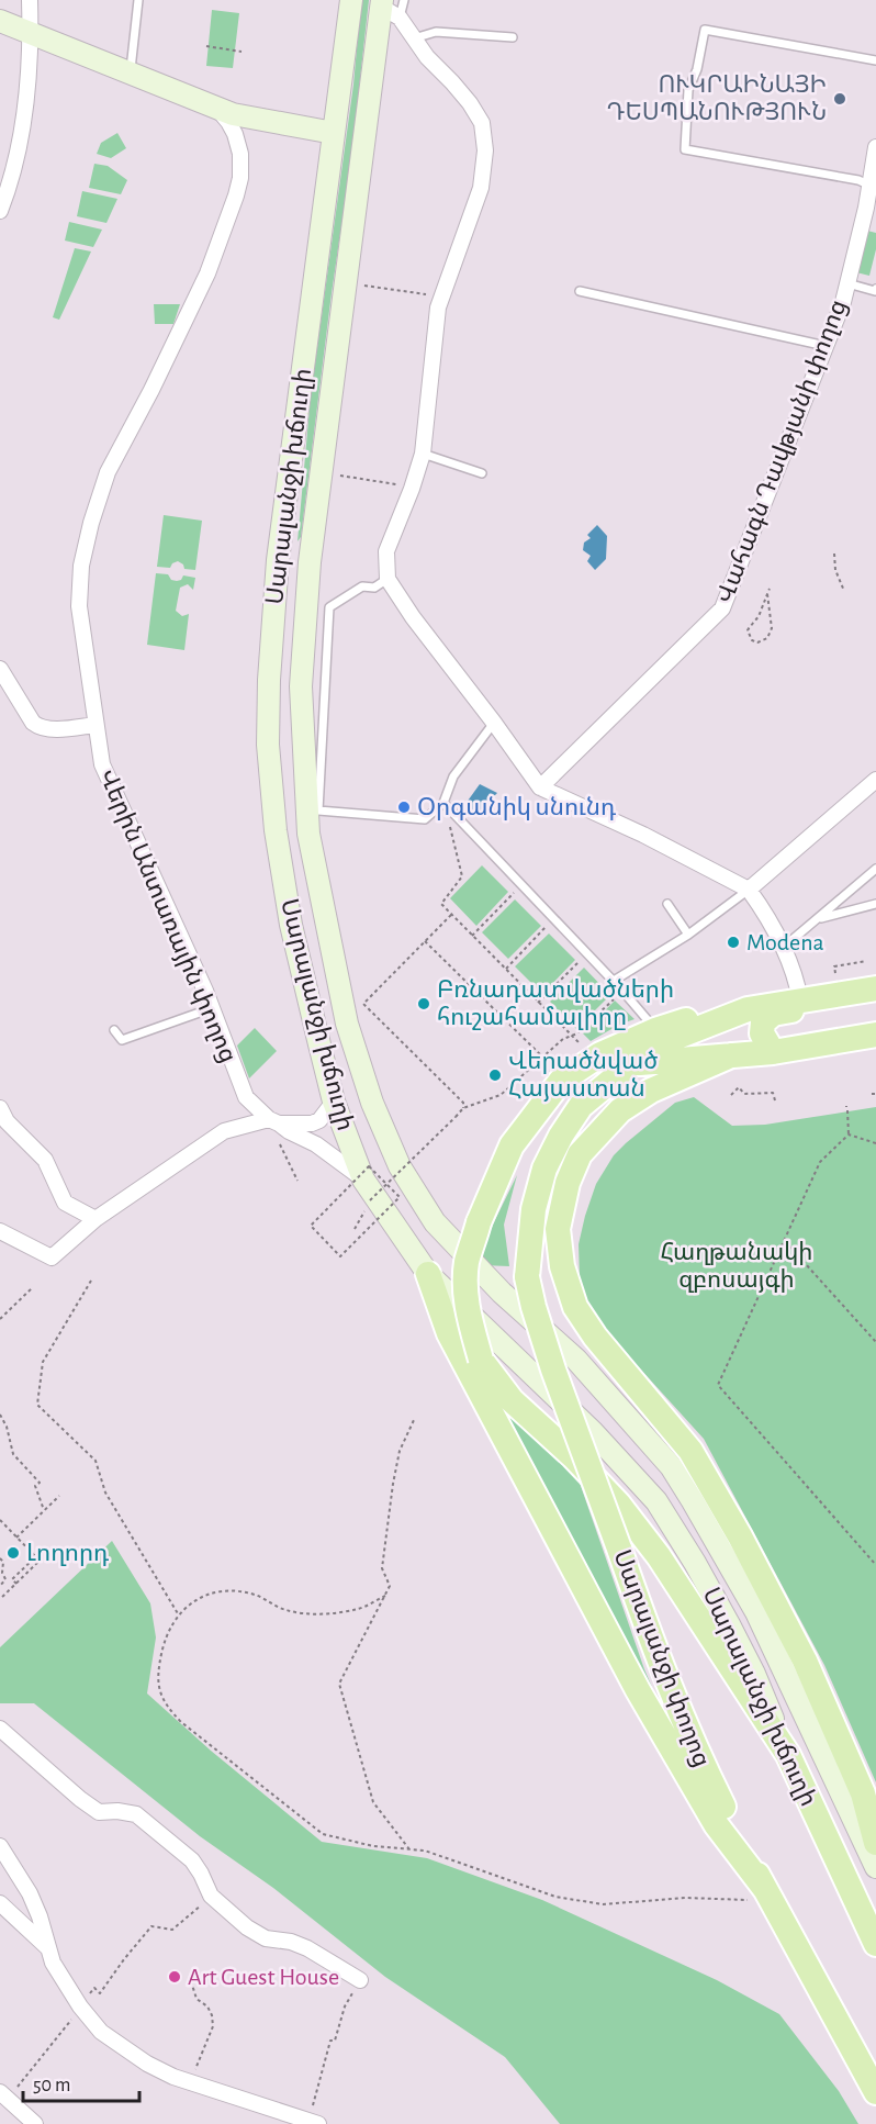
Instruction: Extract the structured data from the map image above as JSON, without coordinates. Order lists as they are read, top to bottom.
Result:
{
  "streets": {
    "main road": ["Սարալանջի խճուղի", "Սարալանջի փողոց"],
    "street": ["Վահագն Դավթյանի փողոց", "Վերին Անտառային փողոց"]
  },
  "crossings": [
    ["Սարալանջի խճուղի", "Վերին Անտառային փողոց"]
  ],
  "parks": ["Հաղթանակի զբոսայգի"],
  "places": [
    "ՈՒԿՐԱԻՆԱՅԻ ԴԵՍՊԱՆՈՒԹՅՈՒՆ",
    "Օրգանիկ սնունդ",
    "Modena",
    "Բռնադատվածների հուշահամալիրը",
    "Վերածնված Հայաստան",
    "Լողորդ",
    "Art Guest House"
  ],
  "scale_bar": "50 m"
}
